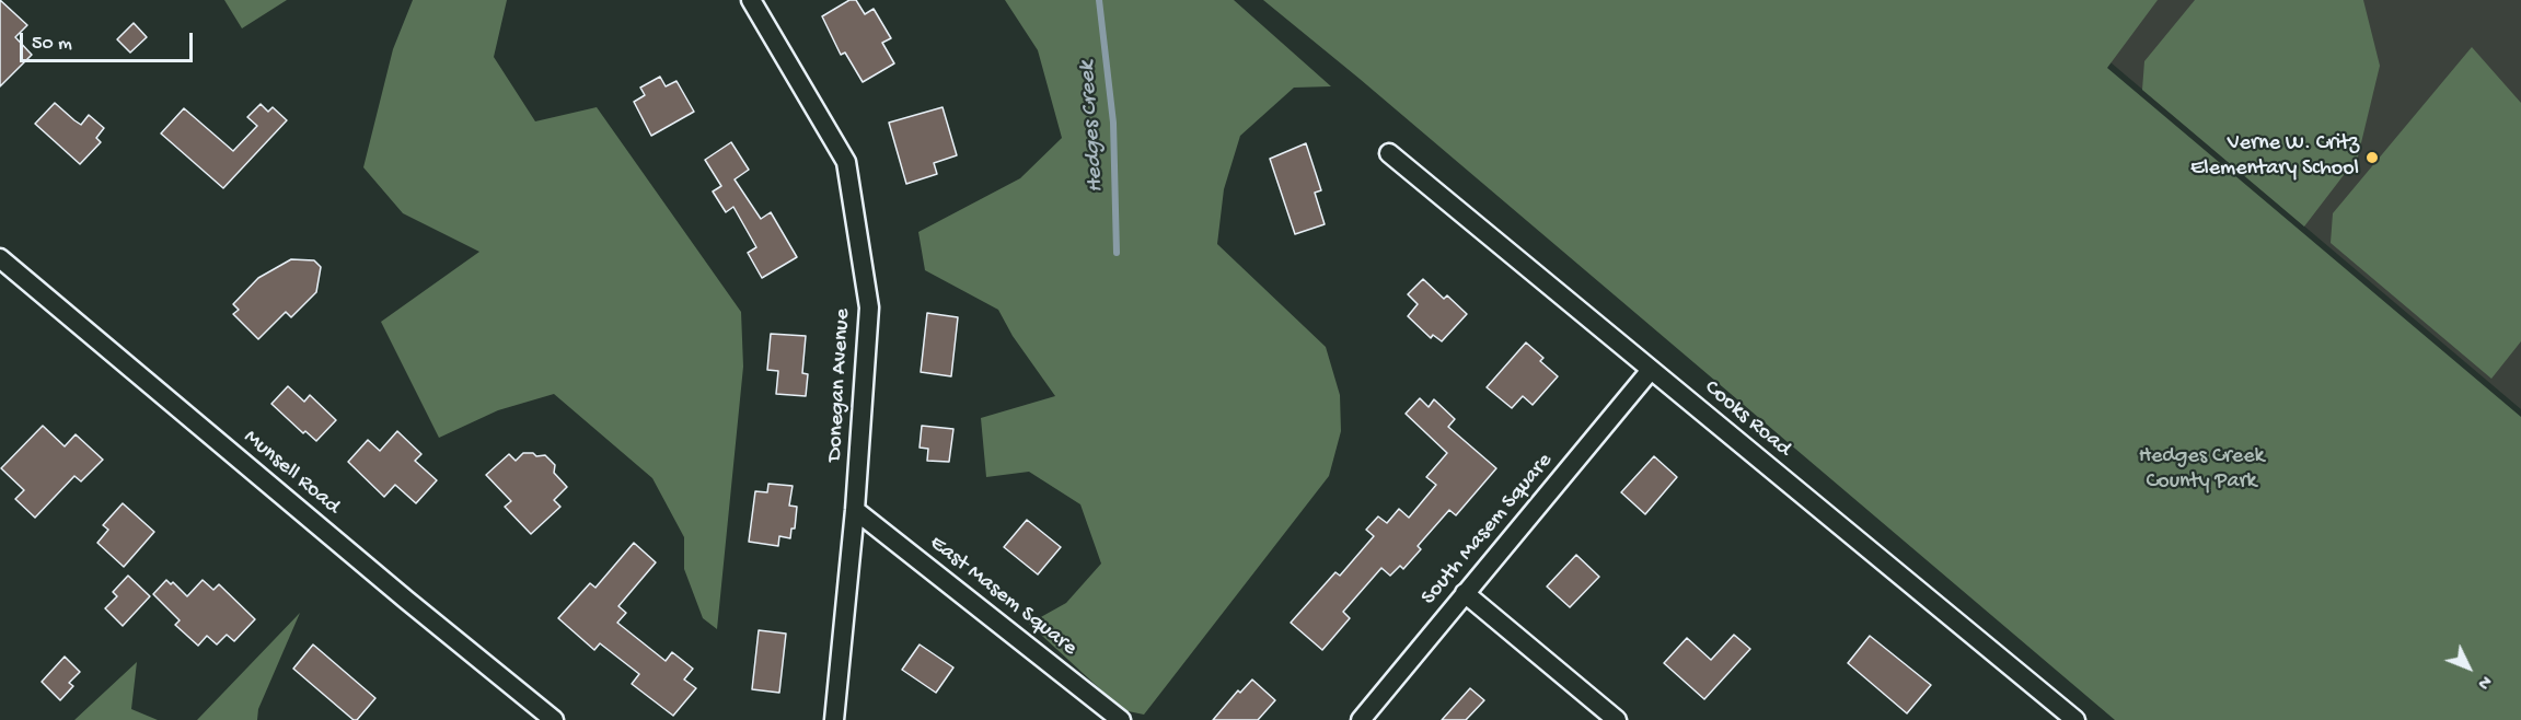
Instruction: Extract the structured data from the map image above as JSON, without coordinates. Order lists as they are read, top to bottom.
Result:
{
  "streets": {
    "street": [
      "Donegan Avenue",
      "Cooks Road",
      "Munsell Road",
      "South Masem Square",
      "East Masem Square"
    ]
  },
  "crossings": [
    ["Donegan Avenue", "East Masem Square"],
    ["Cooks Road", "South Masem Square"]
  ],
  "water": ["Hedges Creek"],
  "parks": ["Hedges Creek County Park"],
  "places": ["Verne W. Critz Elementary School"],
  "scale_bar": "50 m",
  "north": "bottom right"
}
